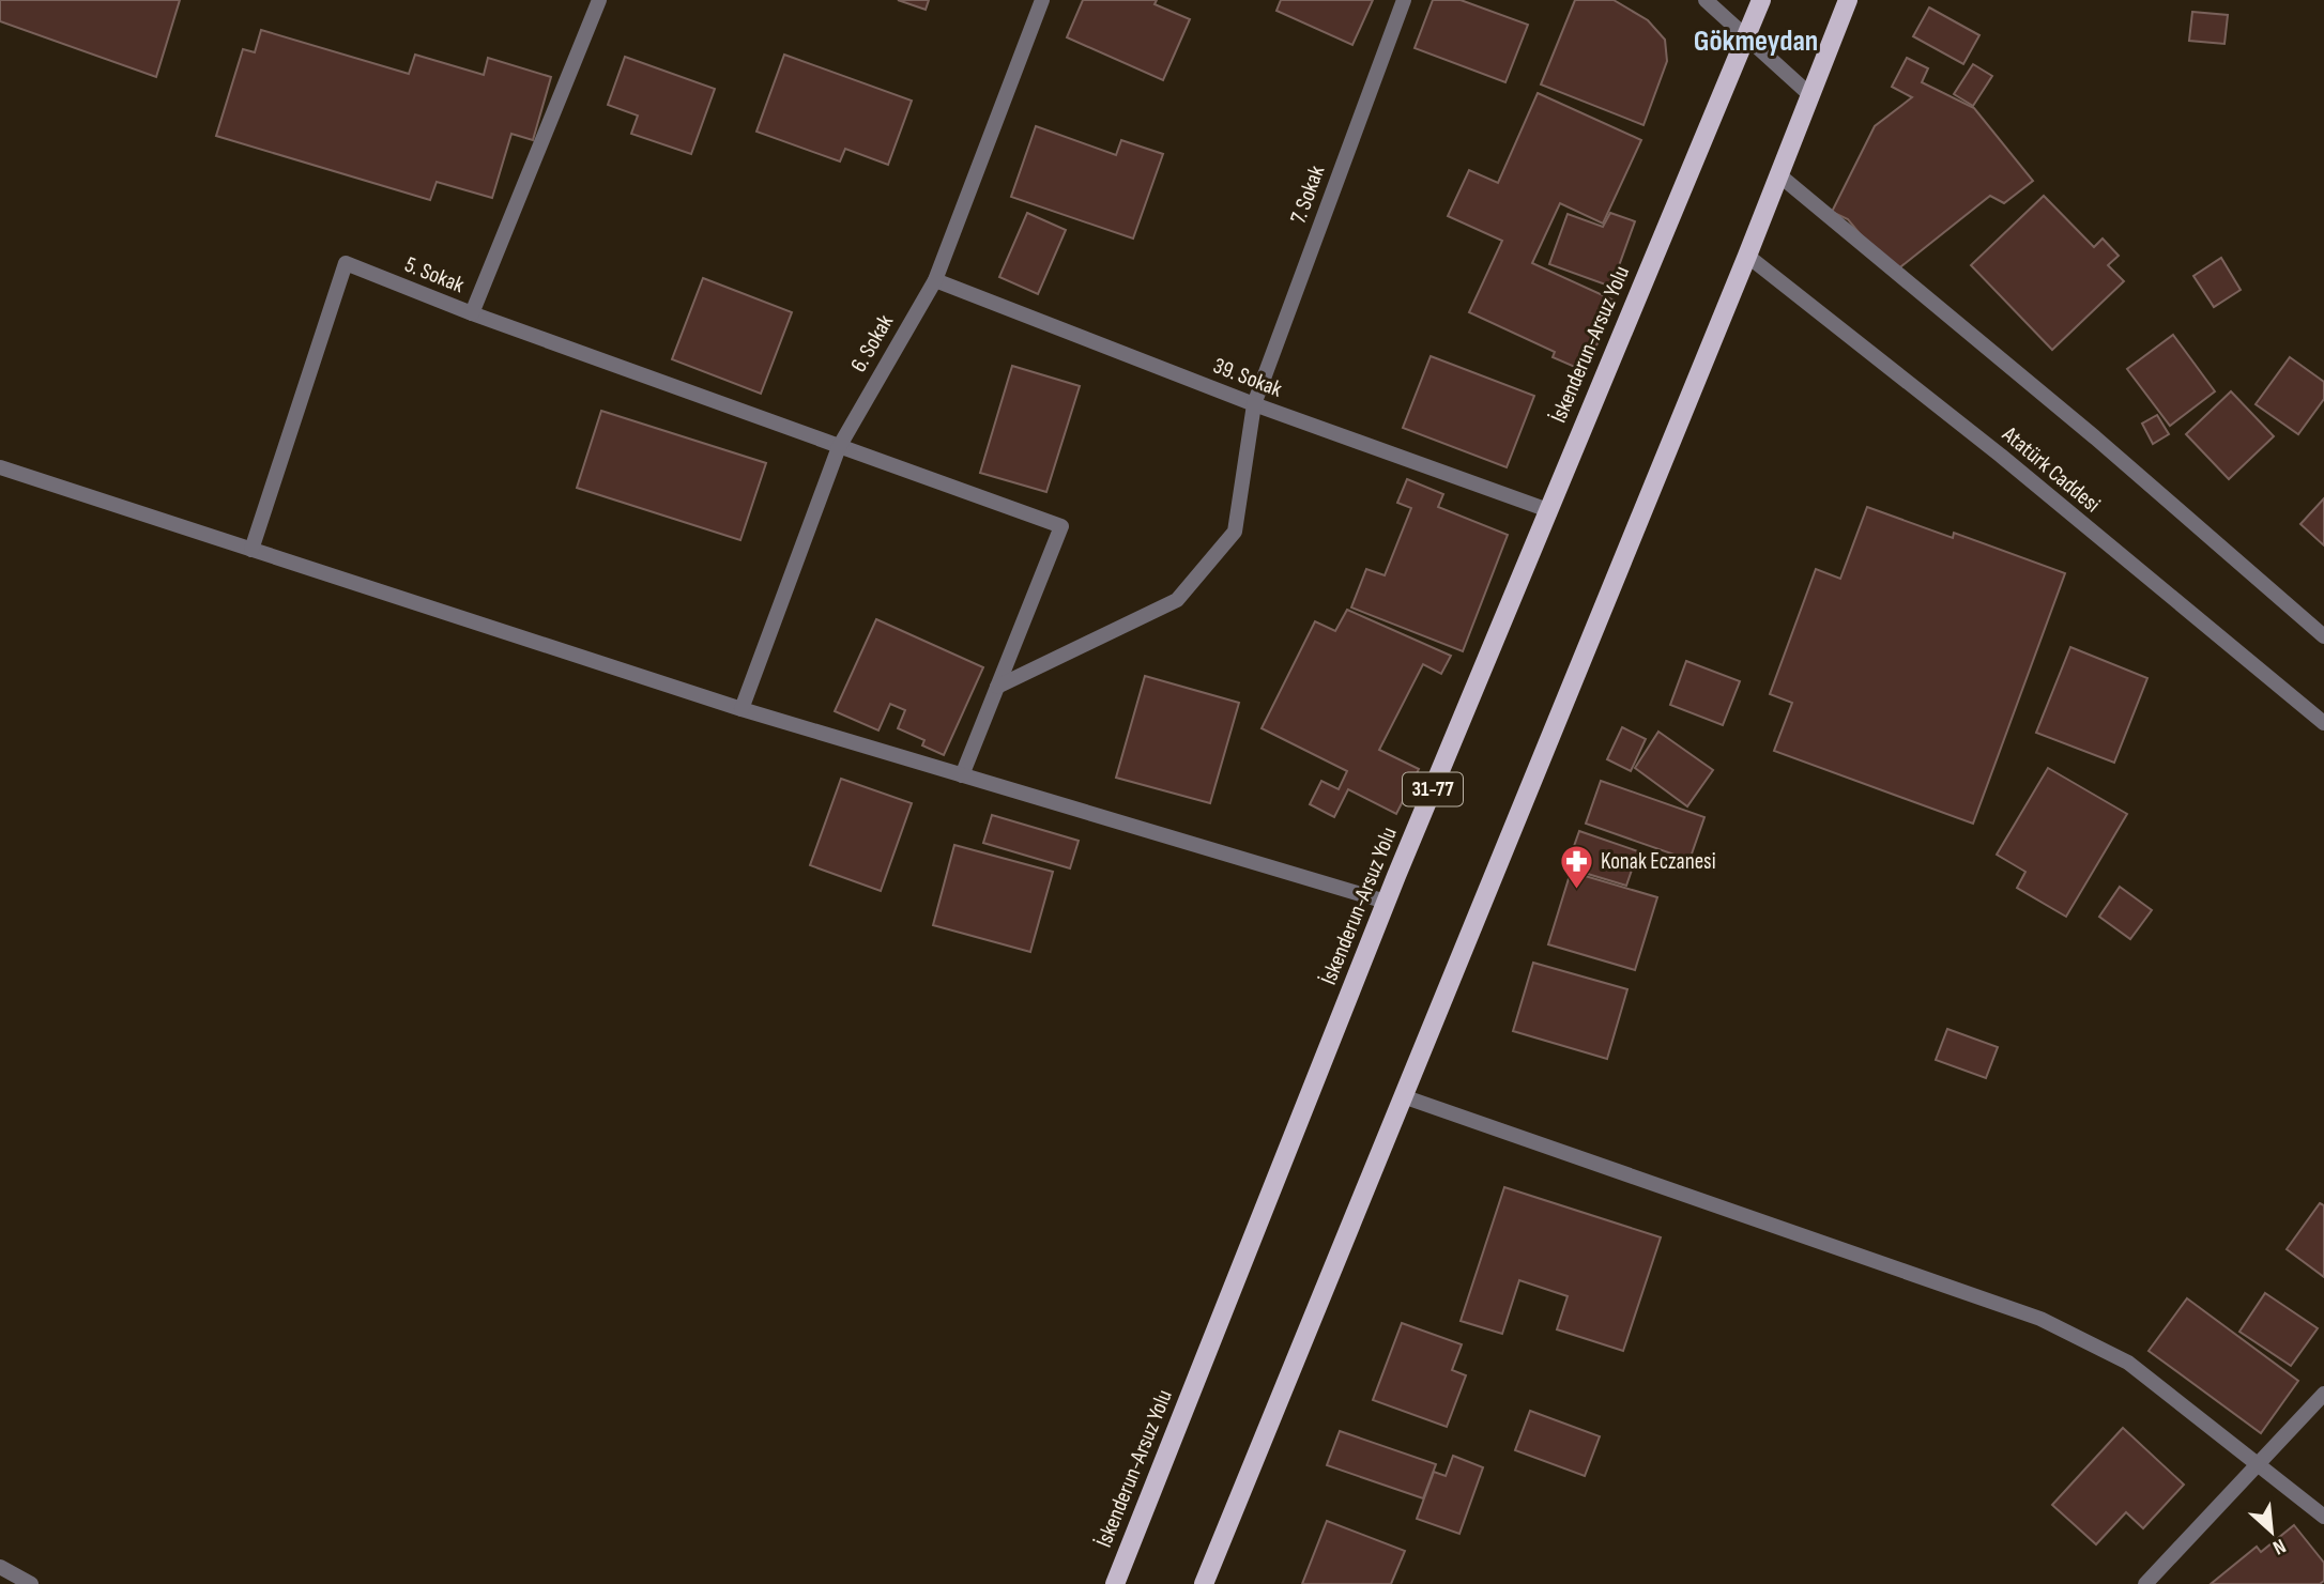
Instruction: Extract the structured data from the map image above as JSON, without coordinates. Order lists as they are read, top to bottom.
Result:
{
  "streets": {
    "main road": ["İskenderun-Arsuz Yolu", "31-77"],
    "street": [
      "7. Sokak",
      "5. Sokak",
      "6. Sokak",
      "39. Sokak",
      "Atatürk Caddesi"
    ]
  },
  "crossings": [
    ["7. Sokak", "39. Sokak"],
    ["6. Sokak", "39. Sokak"],
    ["İskenderun-Arsuz Yolu", "39. Sokak"]
  ],
  "districts": ["Gökmeydan"],
  "places": {
    "pharmacy": ["Konak Eczanesi"]
  },
  "north": "bottom right"
}
